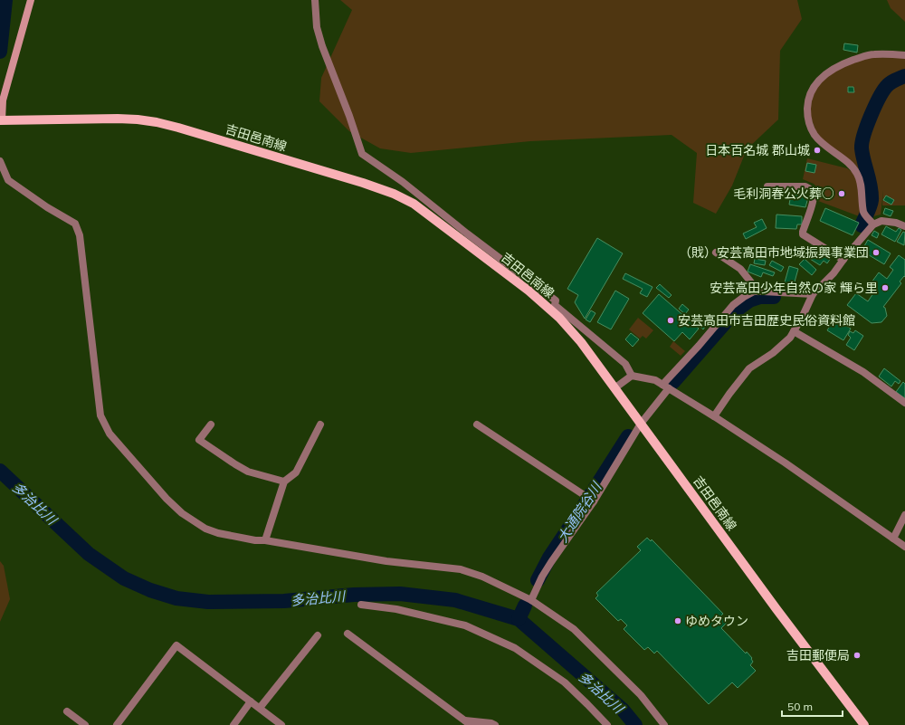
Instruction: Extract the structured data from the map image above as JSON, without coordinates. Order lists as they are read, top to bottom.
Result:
{
  "streets": {
    "main road": ["吉田邑南線"]
  },
  "water": ["多治比川", "大通院谷川"],
  "places": [
    "日本百名城 郡山城",
    "毛利洞春公火葬○",
    "（戝）安芸高田市地域振興事業団",
    "安芸高田少年自然の家 輝ら里",
    "安芸高田市吉田歴史民俗資料館",
    "ゆめタウン",
    "吉田郵便局"
  ],
  "scale_bar": "50 m"
}
